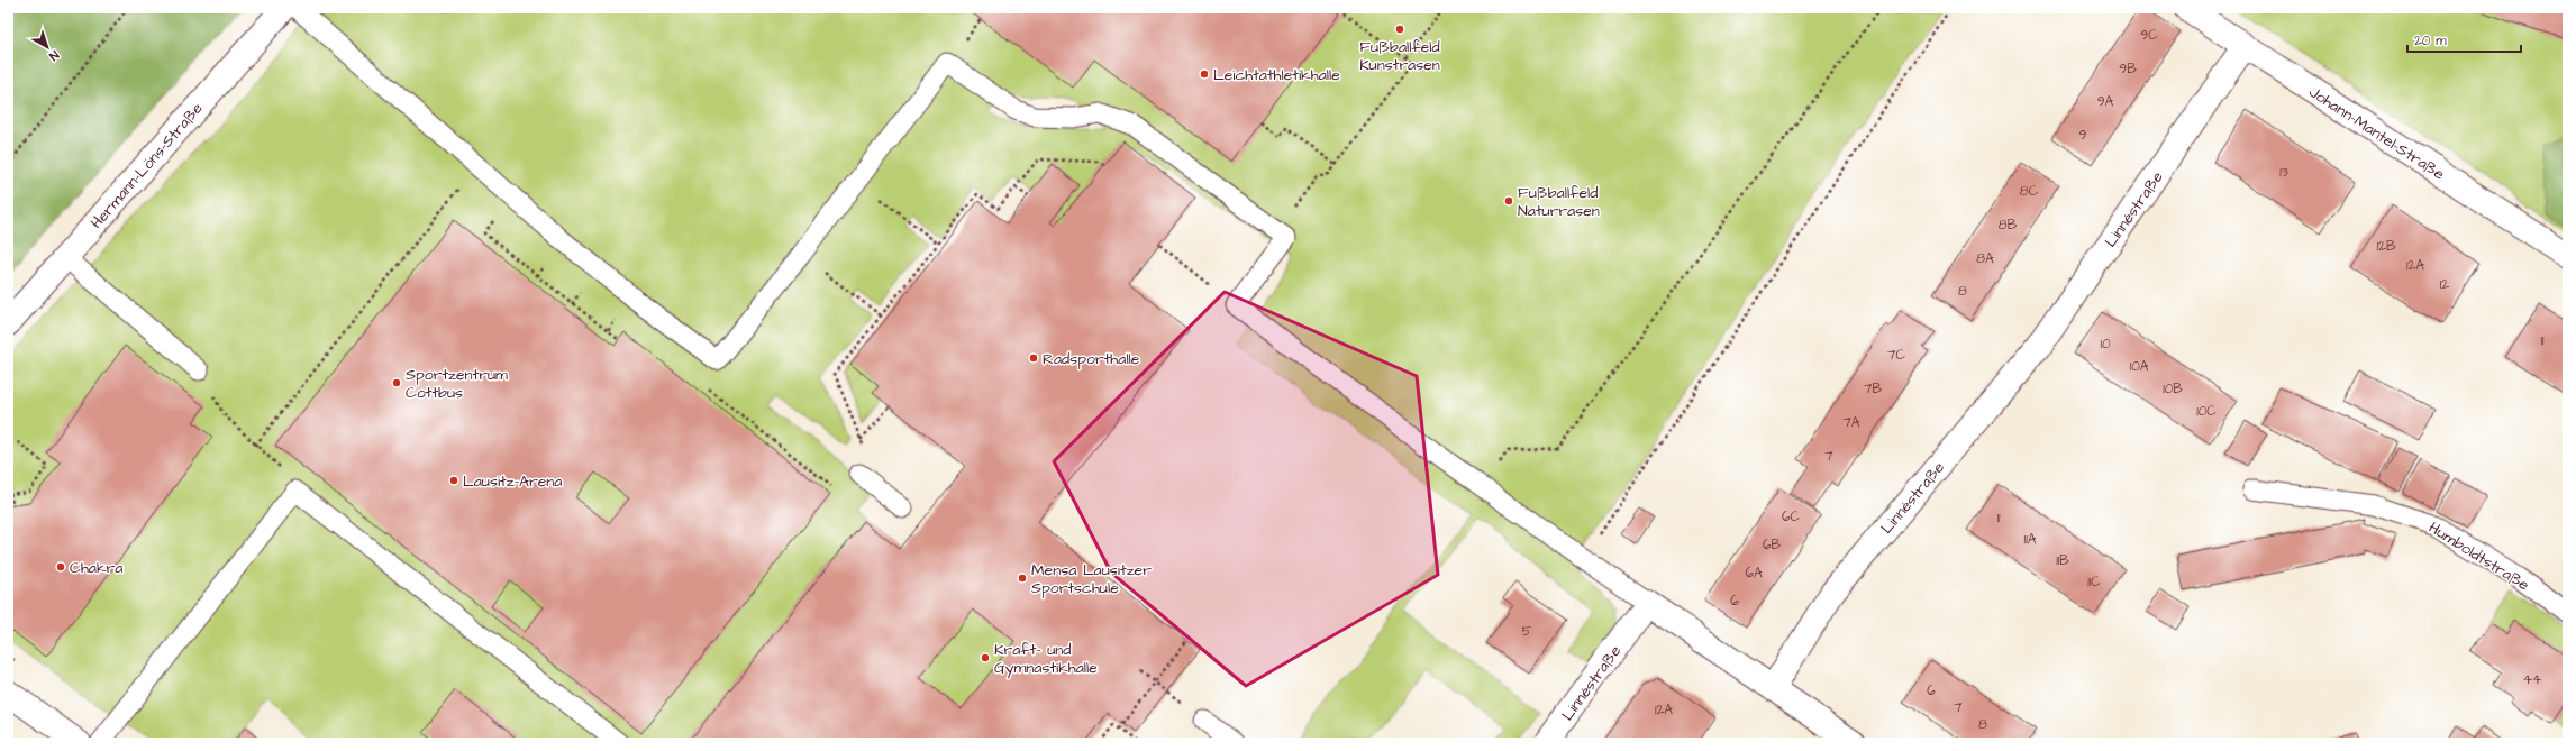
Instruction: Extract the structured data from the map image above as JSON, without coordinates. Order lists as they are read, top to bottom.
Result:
{
  "streets": {
    "street": ["Johann-Mantel-Straße", "Hermann-Löns-Straße", "Linnéstraße"],
    "lane": ["Humboldtstraße"]
  },
  "crossings": [
    ["Johann-Mantel-Straße", "Linnéstraße"]
  ],
  "places": [
    "Fußballfeld Kunstrasen",
    "Leichtathletikhalle",
    "Fußballfeld Naturrasen",
    "Radsporthalle",
    "Sportzentrum Cottbus",
    "Lausitz-Arena",
    "Chakra",
    "Mensa Lausitzer Sportschule",
    "Kraft- und Gymnastikhalle"
  ],
  "house_numbers": [
    "9C",
    "9B",
    "9A",
    "9",
    "13",
    "8C",
    "8B",
    "12B",
    "8A",
    "12A",
    "12",
    "8",
    "11",
    "10",
    "7C",
    "10A",
    "7B",
    "10B",
    "10C",
    "7A",
    "7",
    "6C",
    "11",
    "11A",
    "6B",
    "11B",
    "6A",
    "11C",
    "6",
    "5",
    "44",
    "6",
    "7",
    "12A",
    "8"
  ],
  "scale_bar": "20 m",
  "north": "bottom right"
}
